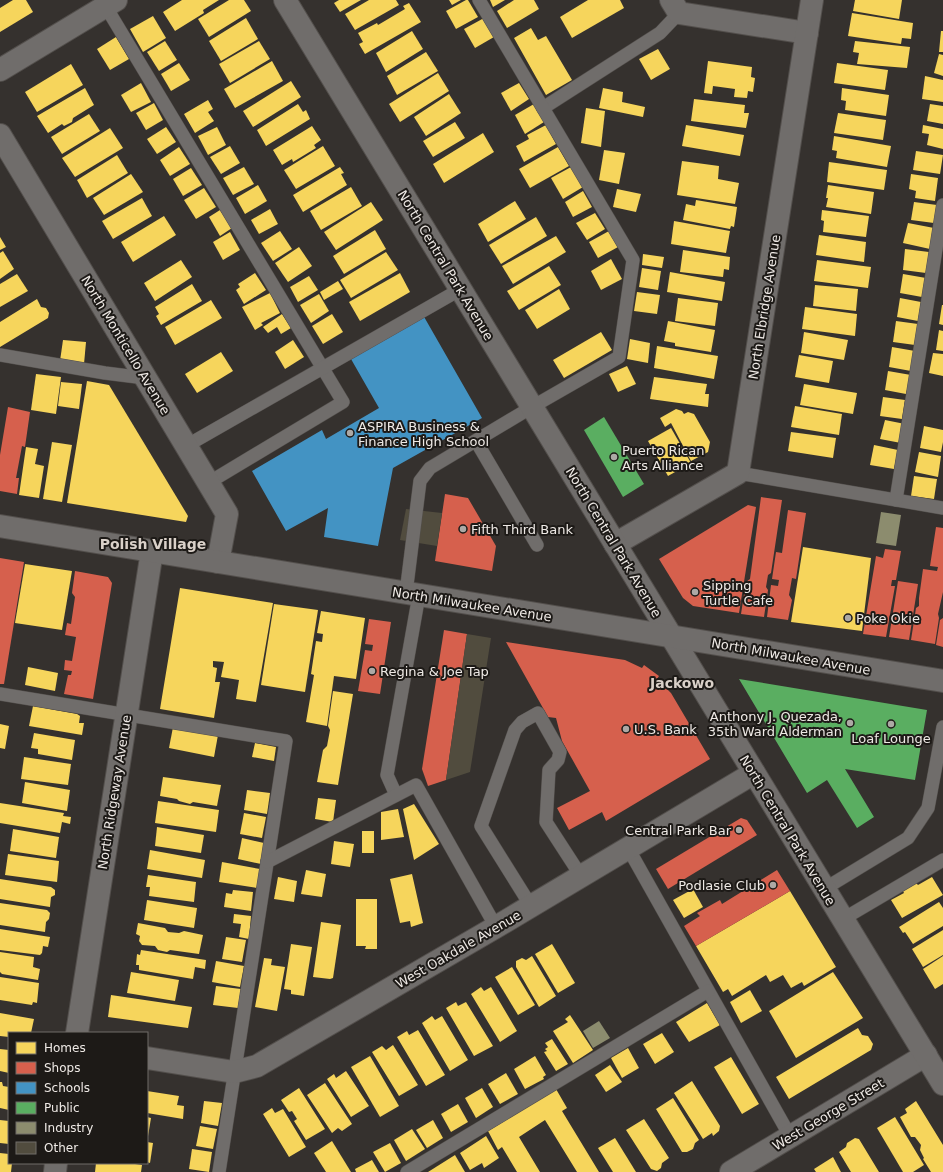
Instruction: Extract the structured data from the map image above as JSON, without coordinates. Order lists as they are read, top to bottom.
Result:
{
  "streets": {
    "street": [
      "North Central Park Avenue",
      "North Elbridge Avenue",
      "North Monticello Avenue",
      "North Milwaukee Avenue",
      "North Ridgeway Avenue",
      "West Oakdale Avenue",
      "West George Street"
    ]
  },
  "crossings": [
    ["North Central Park Avenue", "North Milwaukee Avenue"],
    ["North Central Park Avenue", "West Oakdale Avenue"],
    ["North Central Park Avenue", "West George Street"],
    ["North Monticello Avenue", "North Milwaukee Avenue"],
    ["North Milwaukee Avenue", "North Ridgeway Avenue"]
  ],
  "districts": ["Polish Village", "Jackowo"],
  "places": [
    "ASPIRA Business & Finance High School",
    "Puerto Rican Arts Alliance",
    "Fifth Third Bank",
    "Sipping Turtle Cafe",
    "Poke Okie",
    "Regina & Joe Tap",
    "Anthony J. Quezada, 35th Ward Alderman",
    "Loaf Lounge",
    "U.S. Bank",
    "Central Park Bar",
    "Podlasie Club"
  ],
  "legend": [
    "Homes",
    "Shops",
    "Schools",
    "Public",
    "Industry",
    "Other"
  ]
}
